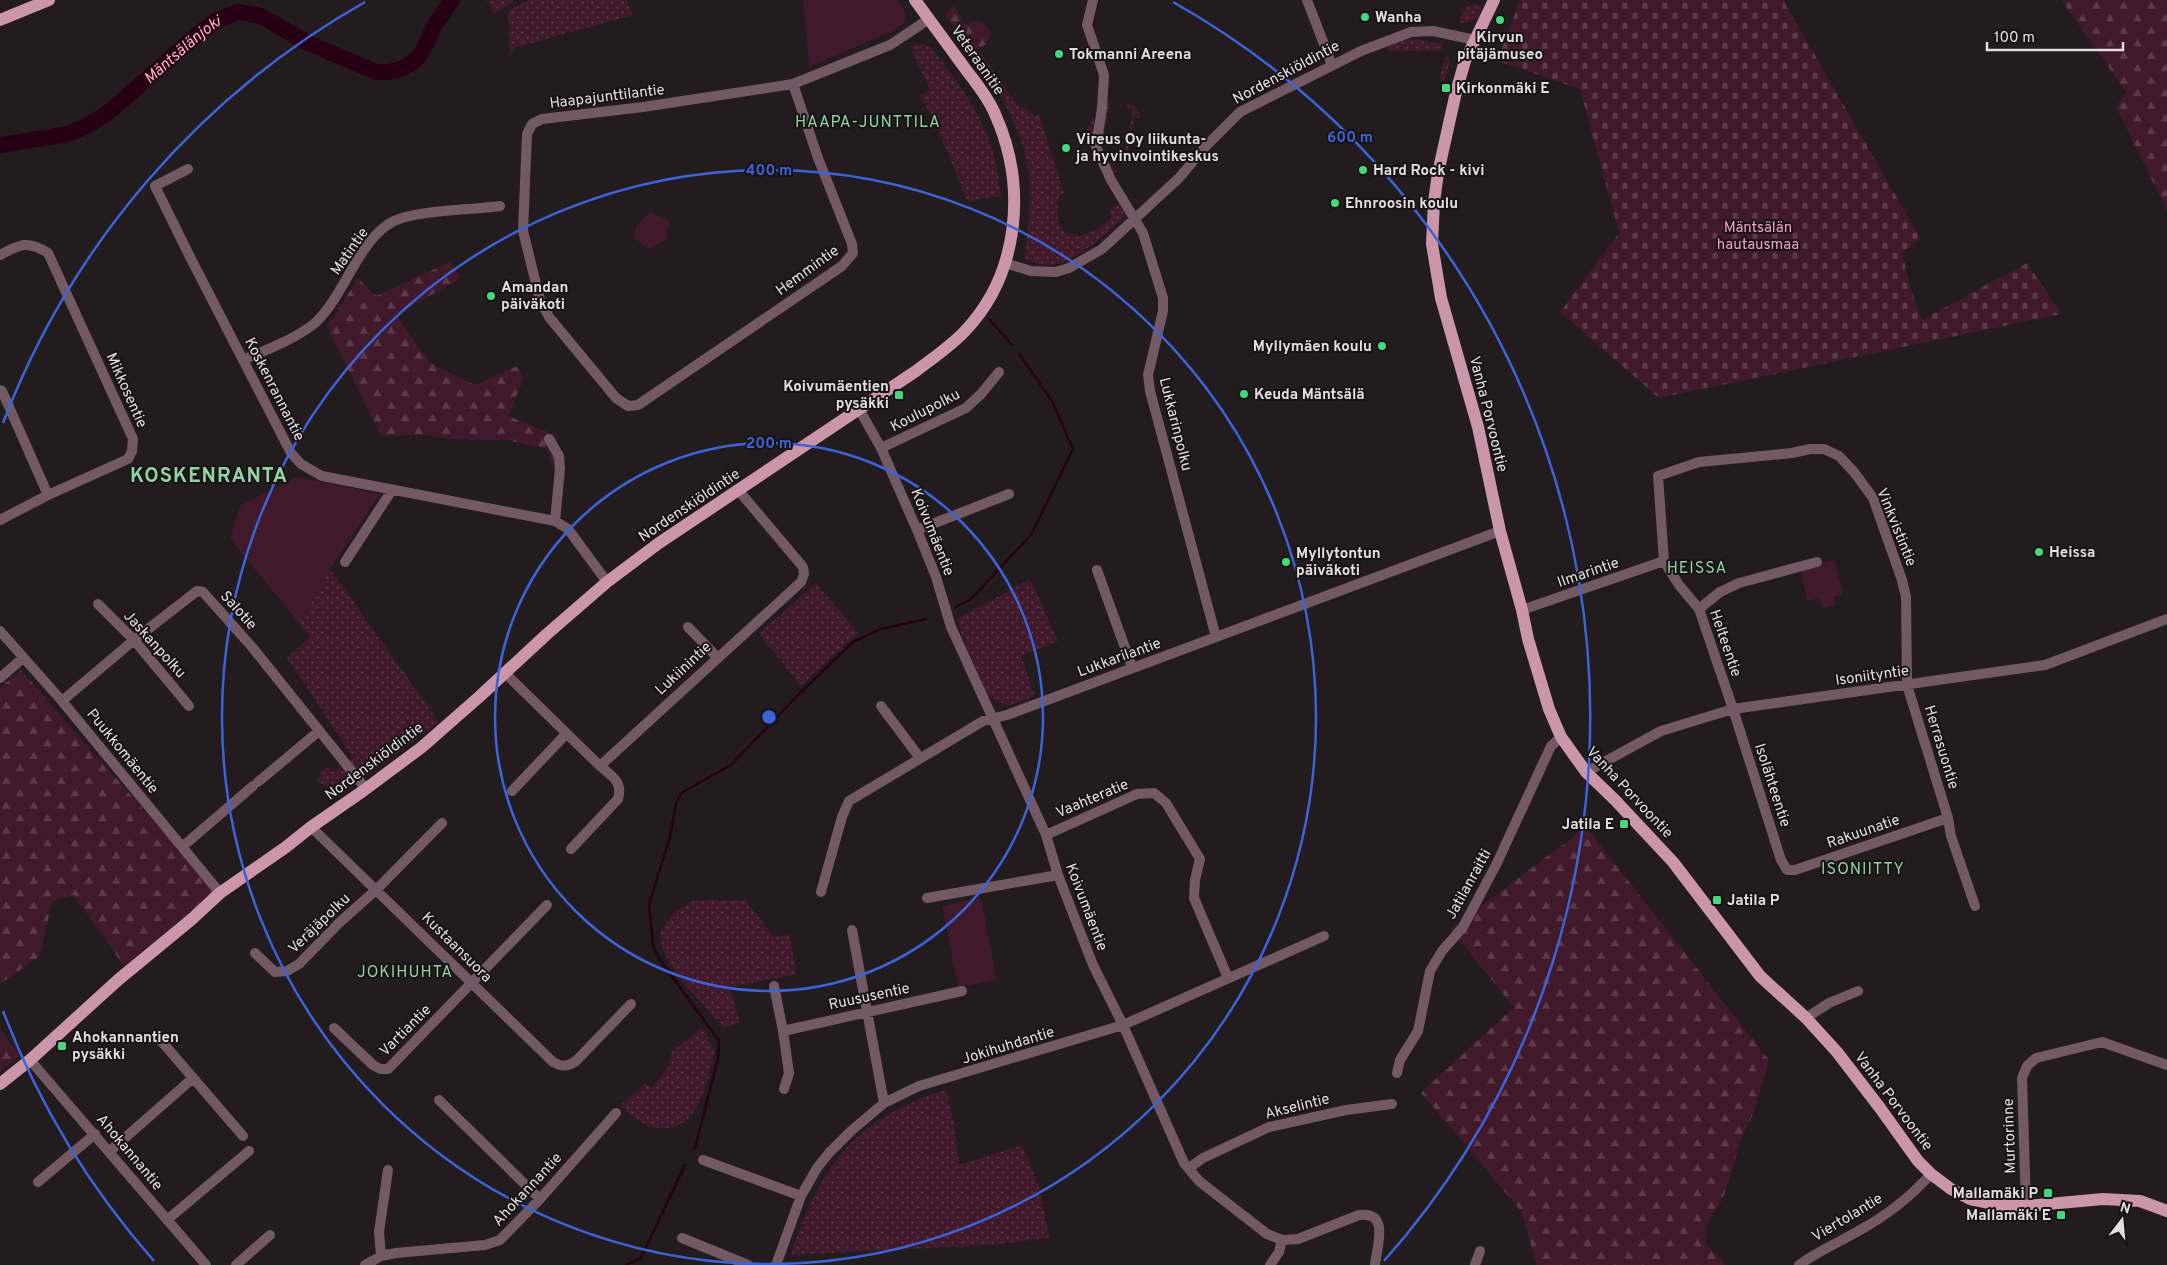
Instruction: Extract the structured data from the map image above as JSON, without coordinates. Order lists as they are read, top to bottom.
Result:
{
  "streets": {
    "main road": ["Veteraanitie", "Nordenskiöldintie", "Vanha Porvoontie"],
    "street": [
      "Haapajunttilantie",
      "Matintie",
      "Hemmintie",
      "Koskenrannantie",
      "Mikkosentie",
      "Koulupolku",
      "Lukkarinpolku",
      "Vinkvistintie",
      "Koivumäentie",
      "Ilmarintie",
      "Salotie",
      "Helteentie",
      "Jaskanpolku",
      "Lukkarilantie",
      "Lukiinintie",
      "Isoniityntie",
      "Herrasuontie",
      "Puukkomäentie",
      "Isolähteentie",
      "Vaahteratie",
      "Rakuunatie",
      "Jatilanraitti",
      "Veräjäpolku",
      "Kustaansuora",
      "Ruususentie",
      "Vartiantie",
      "Jokihuhdantie",
      "Akselintie",
      "Murtorinne",
      "Ahokannantie",
      "Viertolantie"
    ]
  },
  "crossings": [
    ["Veteraanitie", "Nordenskiöldintie"],
    ["Veteraanitie", "Haapajunttilantie"],
    ["Nordenskiöldintie", "Koskenrannantie"],
    ["Nordenskiöldintie", "Vanha Porvoontie"],
    ["Nordenskiöldintie", "Lukkarinpolku"],
    ["Nordenskiöldintie", "Koivumäentie"],
    ["Nordenskiöldintie", "Salotie"],
    ["Nordenskiöldintie", "Lukiinintie"],
    ["Nordenskiöldintie", "Puukkomäentie"],
    ["Nordenskiöldintie", "Kustaansuora"],
    ["Nordenskiöldintie", "Ahokannantie"],
    ["Haapajunttilantie", "Hemmintie"],
    ["Matintie", "Koskenrannantie"],
    ["Koulupolku", "Koivumäentie"],
    ["Vanha Porvoontie", "Ilmarintie"],
    ["Vanha Porvoontie", "Lukkarilantie"],
    ["Vanha Porvoontie", "Isoniityntie"],
    ["Vanha Porvoontie", "Jatilanraitti"],
    ["Vanha Porvoontie", "Murtorinne"],
    ["Vanha Porvoontie", "Viertolantie"],
    ["Lukkarinpolku", "Lukkarilantie"],
    ["Vinkvistintie", "Helteentie"],
    ["Vinkvistintie", "Isoniityntie"],
    ["Vinkvistintie", "Herrasuontie"],
    ["Koivumäentie", "Lukkarilantie"],
    ["Koivumäentie", "Vaahteratie"],
    ["Koivumäentie", "Jokihuhdantie"],
    ["Koivumäentie", "Akselintie"],
    ["Ilmarintie", "Helteentie"],
    ["Salotie", "Jaskanpolku"],
    ["Salotie", "Puukkomäentie"],
    ["Helteentie", "Isoniityntie"],
    ["Helteentie", "Isolähteentie"],
    ["Isoniityntie", "Herrasuontie"],
    ["Isoniityntie", "Isolähteentie"],
    ["Herrasuontie", "Rakuunatie"],
    ["Isolähteentie", "Rakuunatie"],
    ["Vaahteratie", "Jokihuhdantie"],
    ["Veräjäpolku", "Kustaansuora"],
    ["Kustaansuora", "Vartiantie"]
  ],
  "districts": [
    "HAAPA-JUNTTILA",
    "KOSKENRANTA",
    "HEISSA",
    "ISONIITTY",
    "JOKIHUHTA"
  ],
  "water": ["Mäntsälänjoki"],
  "parks": ["Mäntsälän hautausmaa"],
  "places": {
    "other": [
      "Wanha",
      "Kirvun pitäjämuseo",
      "Tokmanni Areena",
      "Vireus Oy liikunta- ja hyvinvointikeskus",
      "Hard Rock - kivi",
      "Ehnroosin koulu",
      "Amandan päiväkoti",
      "Myllymäen koulu",
      "Keuda Mäntsälä",
      "Heissa",
      "Myllytontun päiväkoti"
    ],
    "transit": [
      "Kirkonmäki E",
      "Koivumäentien pysäkki",
      "Jatila E",
      "Jatila P",
      "Ahokannantien pysäkki",
      "Mallamäki P",
      "Mallamäki E"
    ]
  },
  "scale_bar": "100 m",
  "north": "top",
  "rings": ["600 m", "400 m", "200 m"]
}
